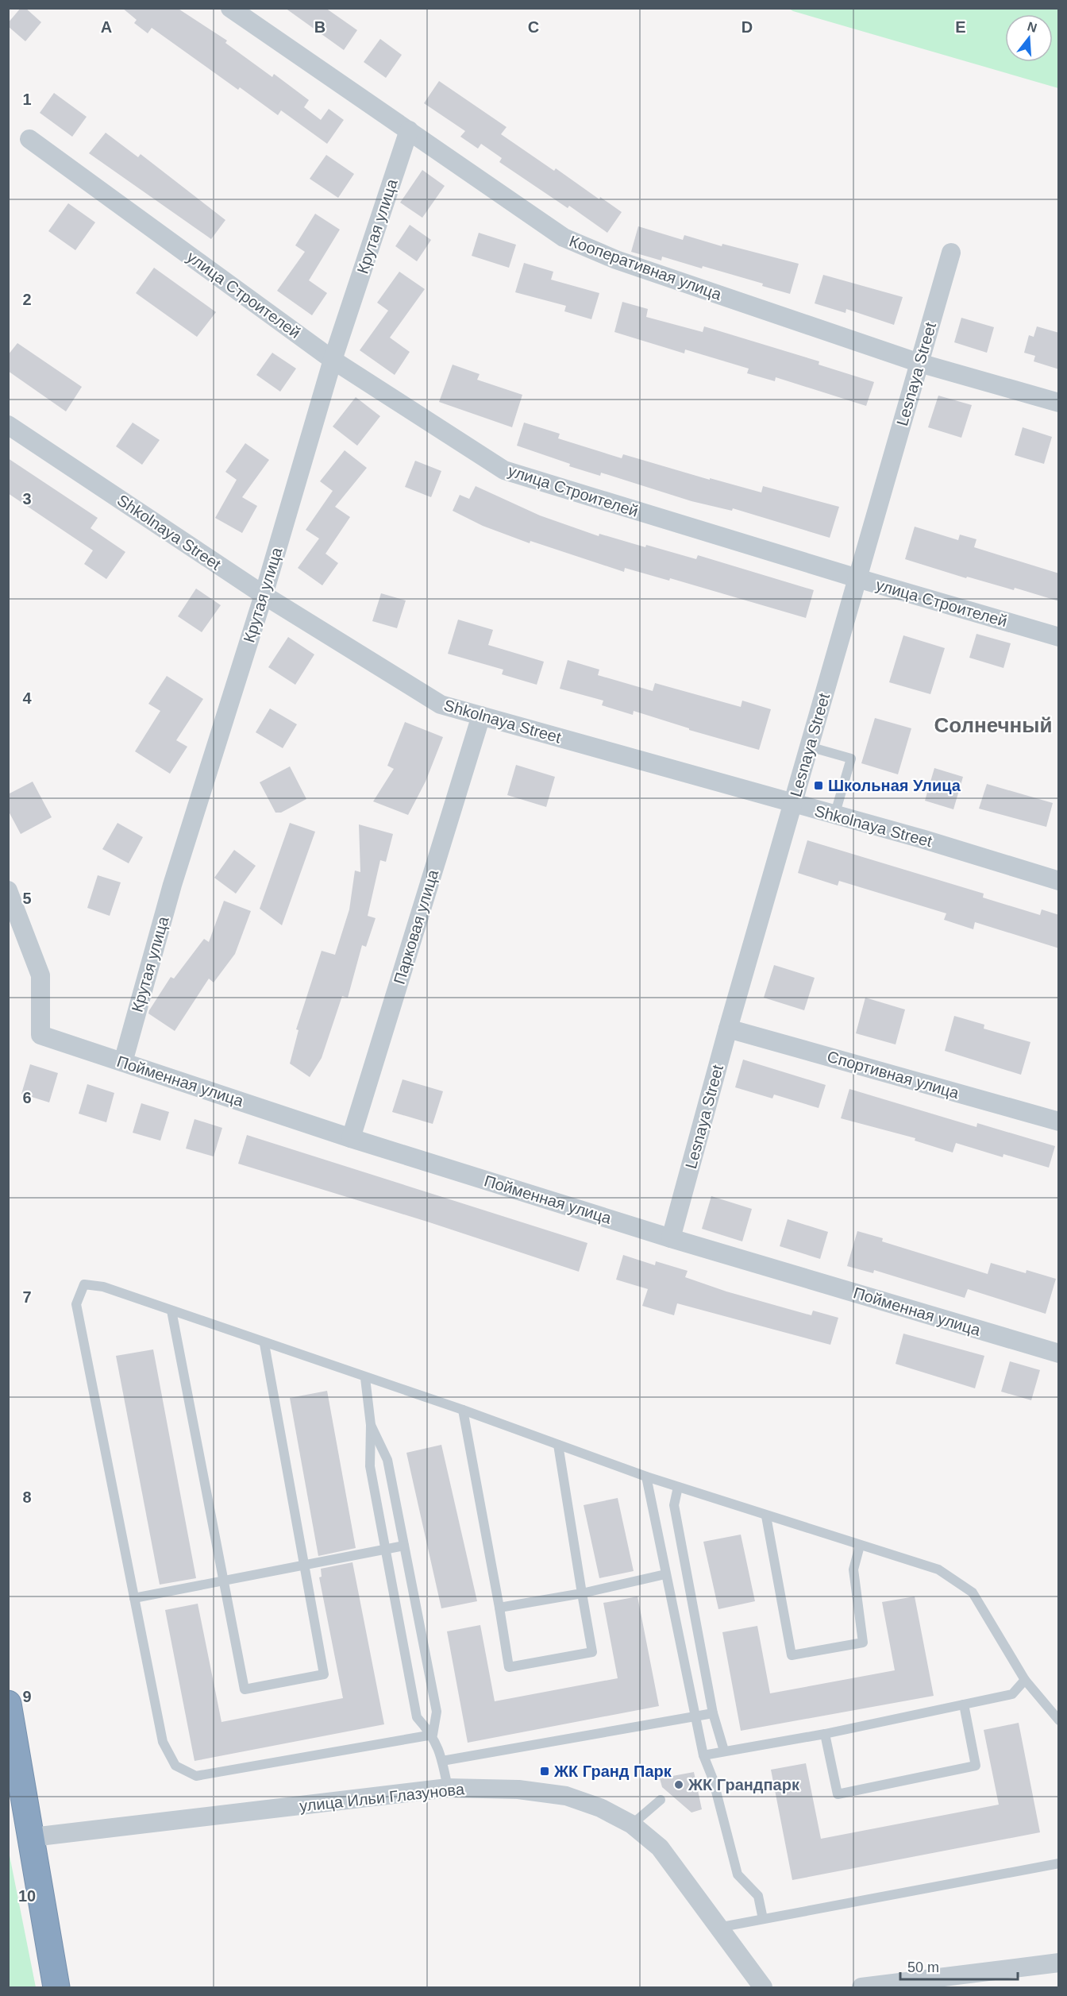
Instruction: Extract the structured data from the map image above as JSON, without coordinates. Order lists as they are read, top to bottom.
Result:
{
  "streets": {
    "street": [
      "Крутая улица",
      "Кооперативная улица",
      "улица Строителей",
      "Lesnaya Street",
      "Shkolnaya Street",
      "Парковая улица",
      "Спортивная улица",
      "Пойменная улица",
      "улица Ильи Глазунова"
    ]
  },
  "crossings": [
    ["Крутая улица", "Кооперативная улица"],
    ["Крутая улица", "улица Строителей"],
    ["Крутая улица", "Shkolnaya Street"],
    ["Крутая улица", "Пойменная улица"],
    ["Кооперативная улица", "Lesnaya Street"],
    ["улица Строителей", "Lesnaya Street"],
    ["Lesnaya Street", "Shkolnaya Street"],
    ["Lesnaya Street", "Спортивная улица"],
    ["Lesnaya Street", "Пойменная улица"],
    ["Shkolnaya Street", "Парковая улица"],
    ["Парковая улица", "Пойменная улица"]
  ],
  "districts": ["Солнечный"],
  "places": {
    "transit": ["Школьная Улица", "ЖК Гранд Парк"],
    "other": ["ЖК Грандпарк"]
  },
  "scale_bar": "50 m",
  "north": "top",
  "grid": {
    "columns": [
      "A",
      "B",
      "C",
      "D",
      "E"
    ],
    "rows": [
      "1",
      "2",
      "3",
      "4",
      "5",
      "6",
      "7",
      "8",
      "9",
      "10"
    ]
  }
}
